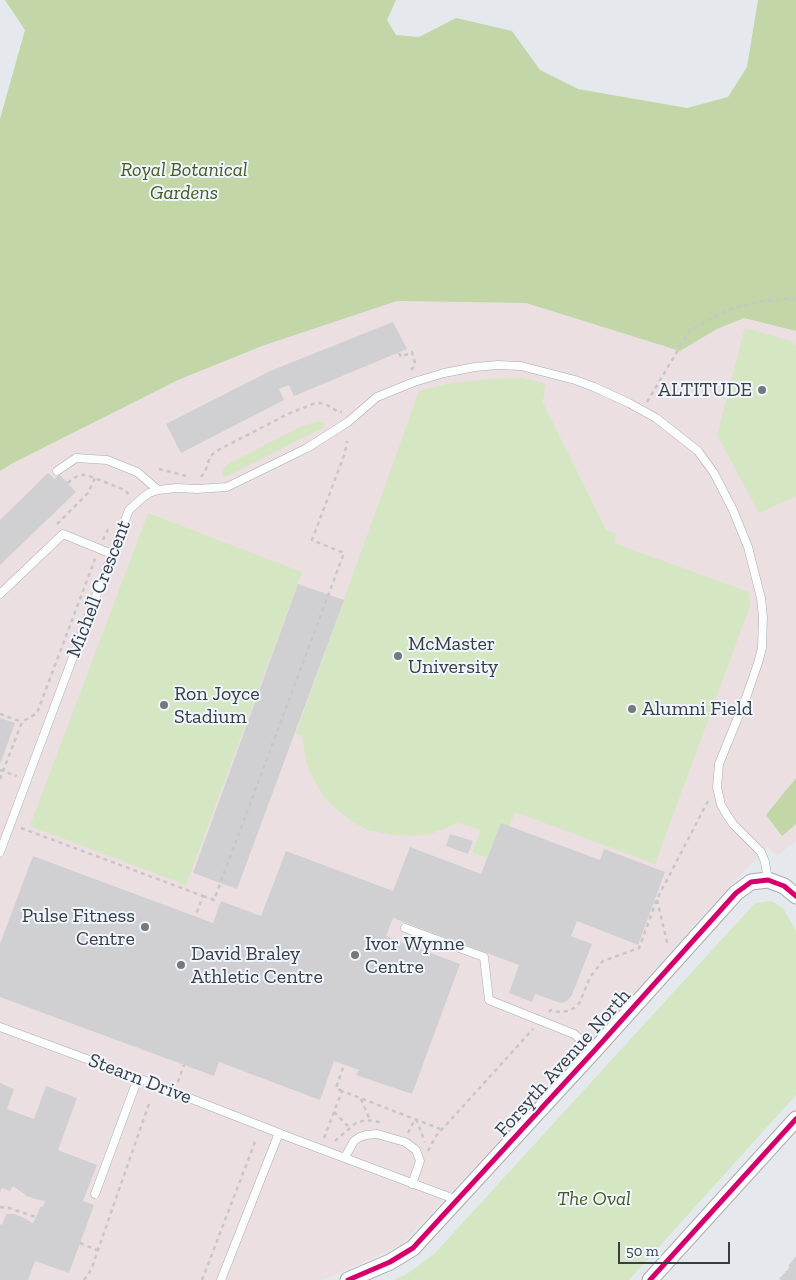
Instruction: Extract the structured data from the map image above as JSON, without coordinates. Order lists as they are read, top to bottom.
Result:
{
  "streets": {
    "street": ["Forsyth Avenue North"],
    "lane": ["Michell Crescent", "Stearn Drive"]
  },
  "crossings": [
    ["Michell Crescent", "Forsyth Avenue North"],
    ["Forsyth Avenue North", "Stearn Drive"]
  ],
  "parks": ["Royal Botanical Gardens", "The Oval"],
  "places": [
    "ALTITUDE",
    "McMaster University",
    "Ron Joyce Stadium",
    "Alumni Field",
    "Pulse Fitness Centre",
    "Ivor Wynne Centre",
    "David Braley Athletic Centre"
  ],
  "scale_bar": "50 m"
}
